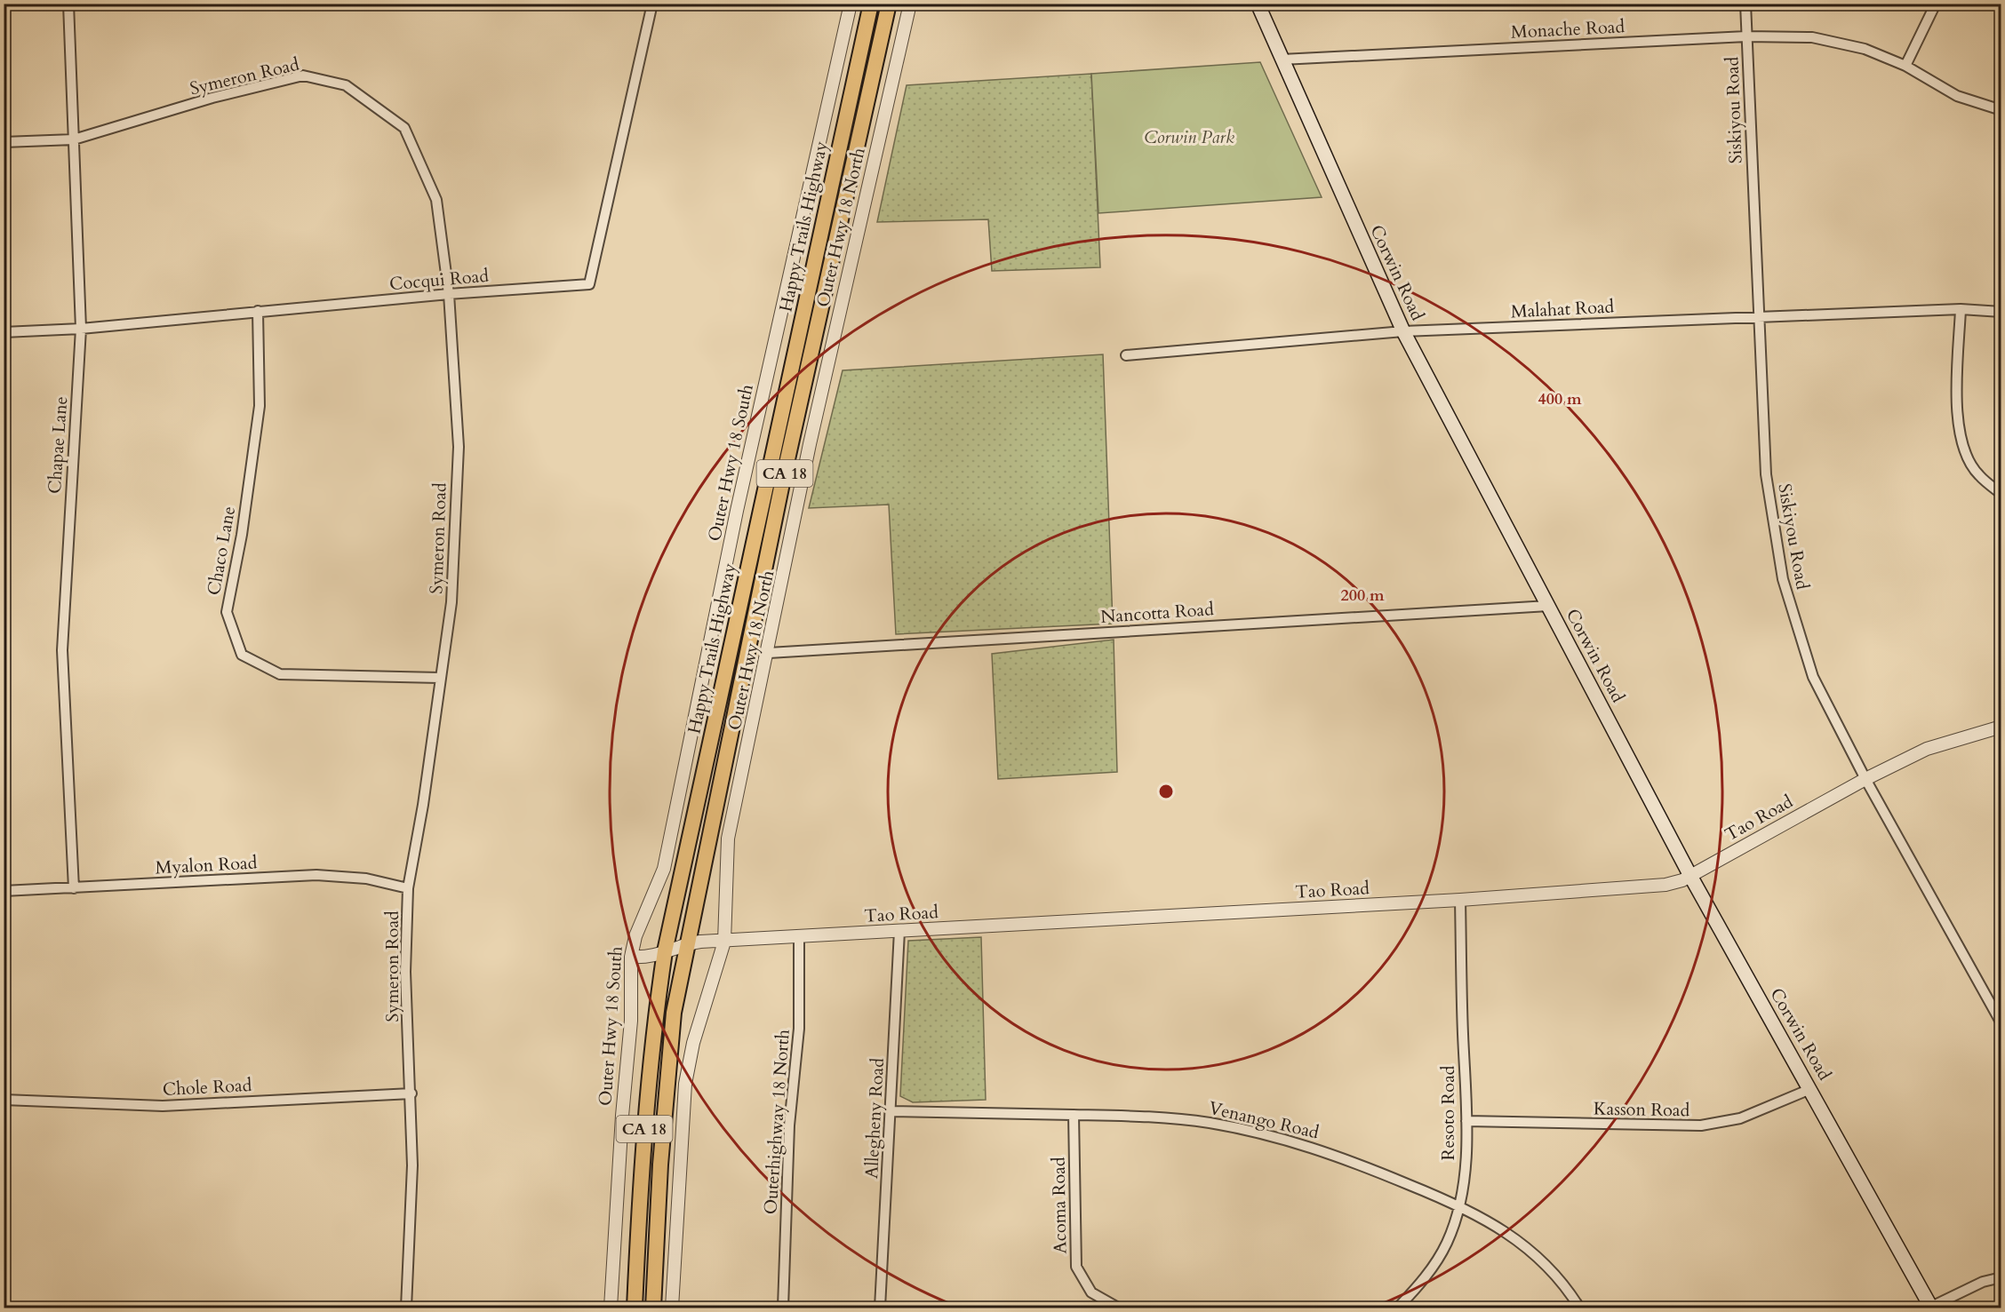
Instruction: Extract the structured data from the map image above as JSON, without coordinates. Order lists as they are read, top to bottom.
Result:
{
  "streets": {
    "main road": ["Happy Trails Highway", "Corwin Road", "CA 18"],
    "street": [
      "Monache Road",
      "Symeron Road",
      "Siskiyou Road",
      "Outer Hwy 18 North",
      "Cocqui Road",
      "Malahat Road",
      "Chapae Lane",
      "Outer Hwy 18 South",
      "Chaco Lane",
      "Nancotta Road",
      "Tao Road",
      "Myalon Road",
      "Chole Road",
      "Kasson Road",
      "Resoto Road",
      "Allegheny Road",
      "Venango Road",
      "Outerhighway 18 North",
      "Acoma Road"
    ]
  },
  "crossings": [
    ["Monache Road", "Siskiyou Road"],
    ["Monache Road", "Corwin Road"],
    ["Symeron Road", "Cocqui Road"],
    ["Symeron Road", "Chapae Lane"],
    ["Symeron Road", "Chaco Lane"],
    ["Symeron Road", "Myalon Road"],
    ["Symeron Road", "Chole Road"],
    ["Siskiyou Road", "Malahat Road"],
    ["Siskiyou Road", "Tao Road"],
    ["Happy Trails Highway", "Tao Road"],
    ["Outer Hwy 18 North", "Nancotta Road"],
    ["Outer Hwy 18 North", "Tao Road"],
    ["Corwin Road", "Malahat Road"],
    ["Corwin Road", "Nancotta Road"],
    ["Corwin Road", "Tao Road"],
    ["Corwin Road", "Kasson Road"],
    ["Cocqui Road", "Chapae Lane"],
    ["Cocqui Road", "Chaco Lane"],
    ["Chapae Lane", "Myalon Road"],
    ["Outer Hwy 18 South", "Tao Road"],
    ["Tao Road", "Resoto Road"],
    ["Tao Road", "Allegheny Road"],
    ["Tao Road", "Outerhighway 18 North"],
    ["Kasson Road", "Resoto Road"],
    ["Resoto Road", "Venango Road"],
    ["Allegheny Road", "Venango Road"],
    ["Venango Road", "Acoma Road"]
  ],
  "parks": ["Corwin Park"],
  "rings": ["400 m", "200 m"]
}
